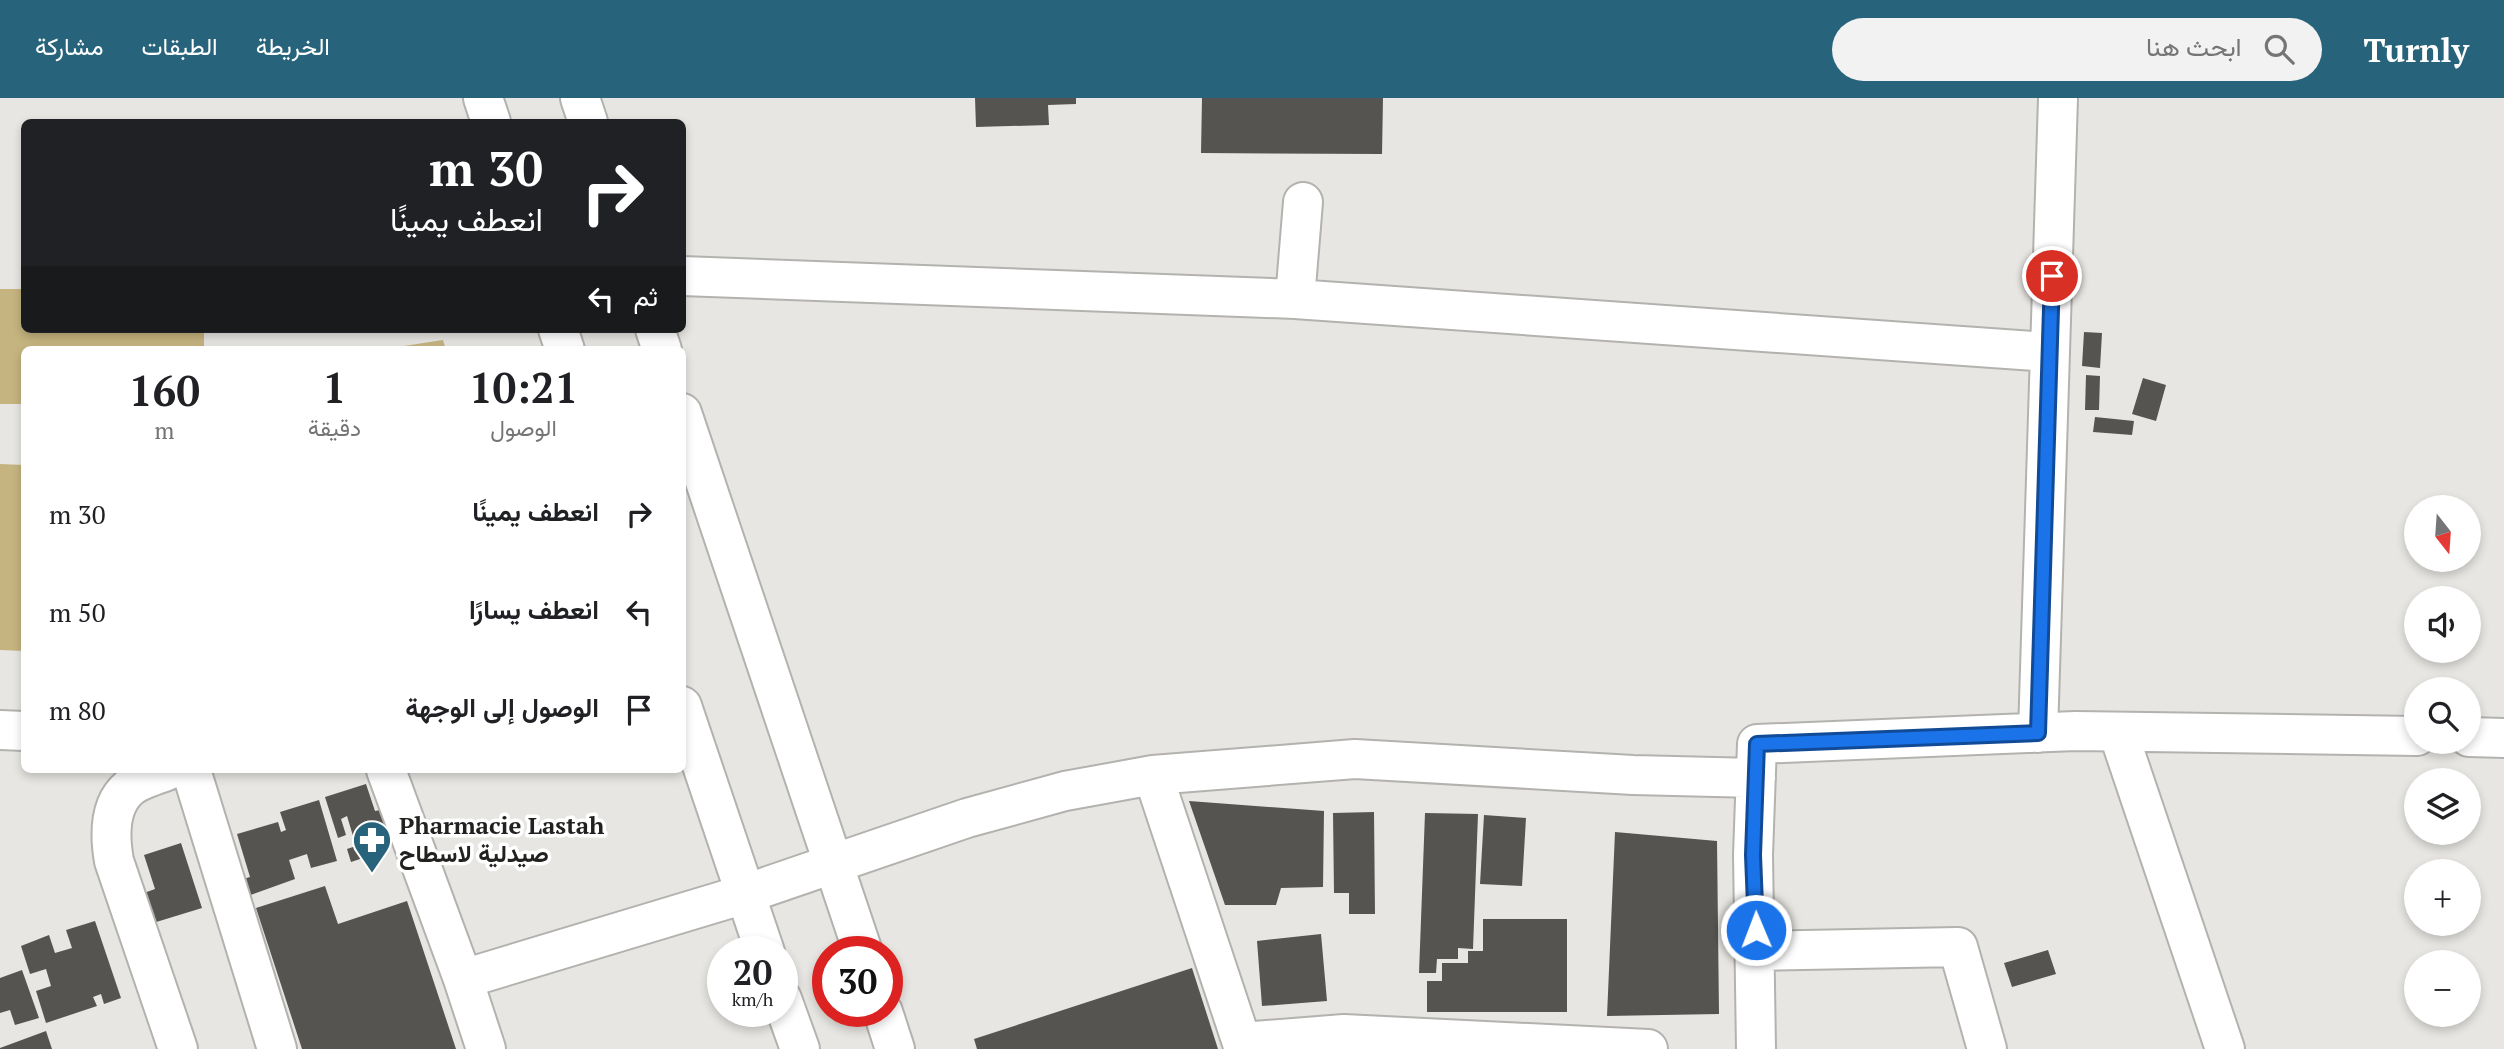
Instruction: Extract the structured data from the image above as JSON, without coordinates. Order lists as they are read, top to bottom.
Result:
{
  "places": {
    "pharmacy": ["Pharmacie Lastah صيدلية لاسطاح"]
  },
  "north": "bottom",
  "page": {
    "header": "Turnly",
    "search": "ابحث هنا",
    "nav": ["الخريطة", "الطبقات", "مشاركة"],
    "turn": ["30 m", "انعطف يمينًا"],
    "then": "ثم",
    "eta": [
      "10:21",
      "الوصول",
      "1",
      "دقيقة",
      "160",
      "m"
    ],
    "list": [
      {
        "name": "انعطف يمينًا",
        "value": "30 m"
      },
      {
        "name": "انعطف يسارًا",
        "value": "50 m"
      },
      {
        "name": "الوصول إلى الوجهة",
        "value": "80 m"
      }
    ],
    "map_buttons": ["+", "−"],
    "speed": "20 km/h",
    "limit": "30"
  }
}
